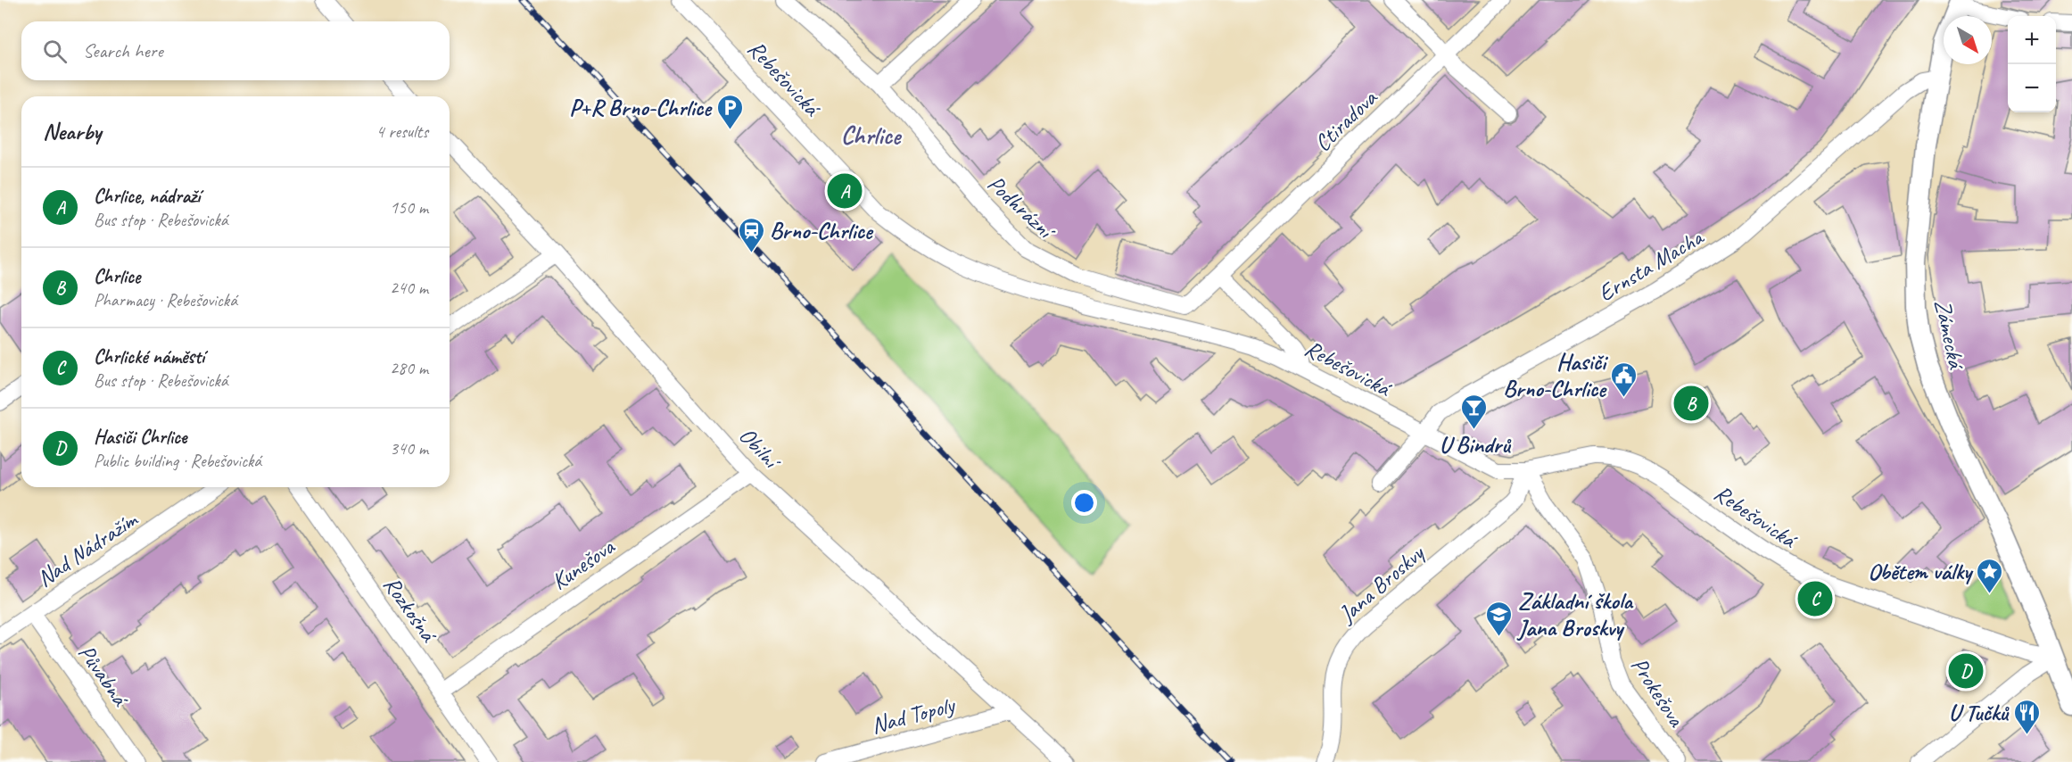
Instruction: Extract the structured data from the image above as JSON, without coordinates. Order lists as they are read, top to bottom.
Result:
{
  "streets": {
    "street": [
      "Rebešovická",
      "Ctiradova",
      "Podhrázní",
      "Ernsta Macha",
      "Zámecká",
      "Obilní",
      "Nad Nádražím",
      "Kunešova",
      "Jana Broskvy",
      "Rozkošná",
      "Půvabná",
      "Prokešova",
      "Nad Topoly"
    ]
  },
  "crossings": [
    ["Rebešovická", "Ernsta Macha"],
    ["Rebešovická", "Zámecká"],
    ["Rebešovická", "Jana Broskvy"],
    ["Rebešovická", "Prokešova"],
    ["Ctiradova", "Podhrázní"],
    ["Ernsta Macha", "Zámecká"],
    ["Obilní", "Kunešova"],
    ["Obilní", "Nad Topoly"],
    ["Nad Nádražím", "Půvabná"],
    ["Kunešova", "Rozkošná"],
    ["Jana Broskvy", "Prokešova"]
  ],
  "districts": ["Chrlice"],
  "places": {
    "parking": ["P+R Brno-Chrlice"],
    "station": ["Brno-Chrlice"],
    "public building": ["Hasiči Brno-Chrlice"],
    "bar": ["U Bindrů"],
    "place": ["Obětem války"],
    "school or university": ["Základní škola Jana Broskvy"],
    "restaurant": ["U Tučků"]
  },
  "north": "bottom right",
  "page": {
    "map_buttons": ["+", "−"],
    "search": "Search here",
    "heading": ["Nearby", "4 results"],
    "list": [
      {
        "mark": "A",
        "name": "Chrlice, nádraží",
        "note": "Bus stop · Rebešovická",
        "value": "150 m"
      },
      {
        "mark": "B",
        "name": "Chrlice",
        "note": "Pharmacy · Rebešovická",
        "value": "240 m"
      },
      {
        "mark": "C",
        "name": "Chrlické náměstí",
        "note": "Bus stop · Rebešovická",
        "value": "280 m"
      },
      {
        "mark": "D",
        "name": "Hasiči Chrlice",
        "note": "Public building · Rebešovická",
        "value": "340 m"
      }
    ],
    "pins": [
      "A",
      "B",
      "C",
      "D"
    ]
  }
}
